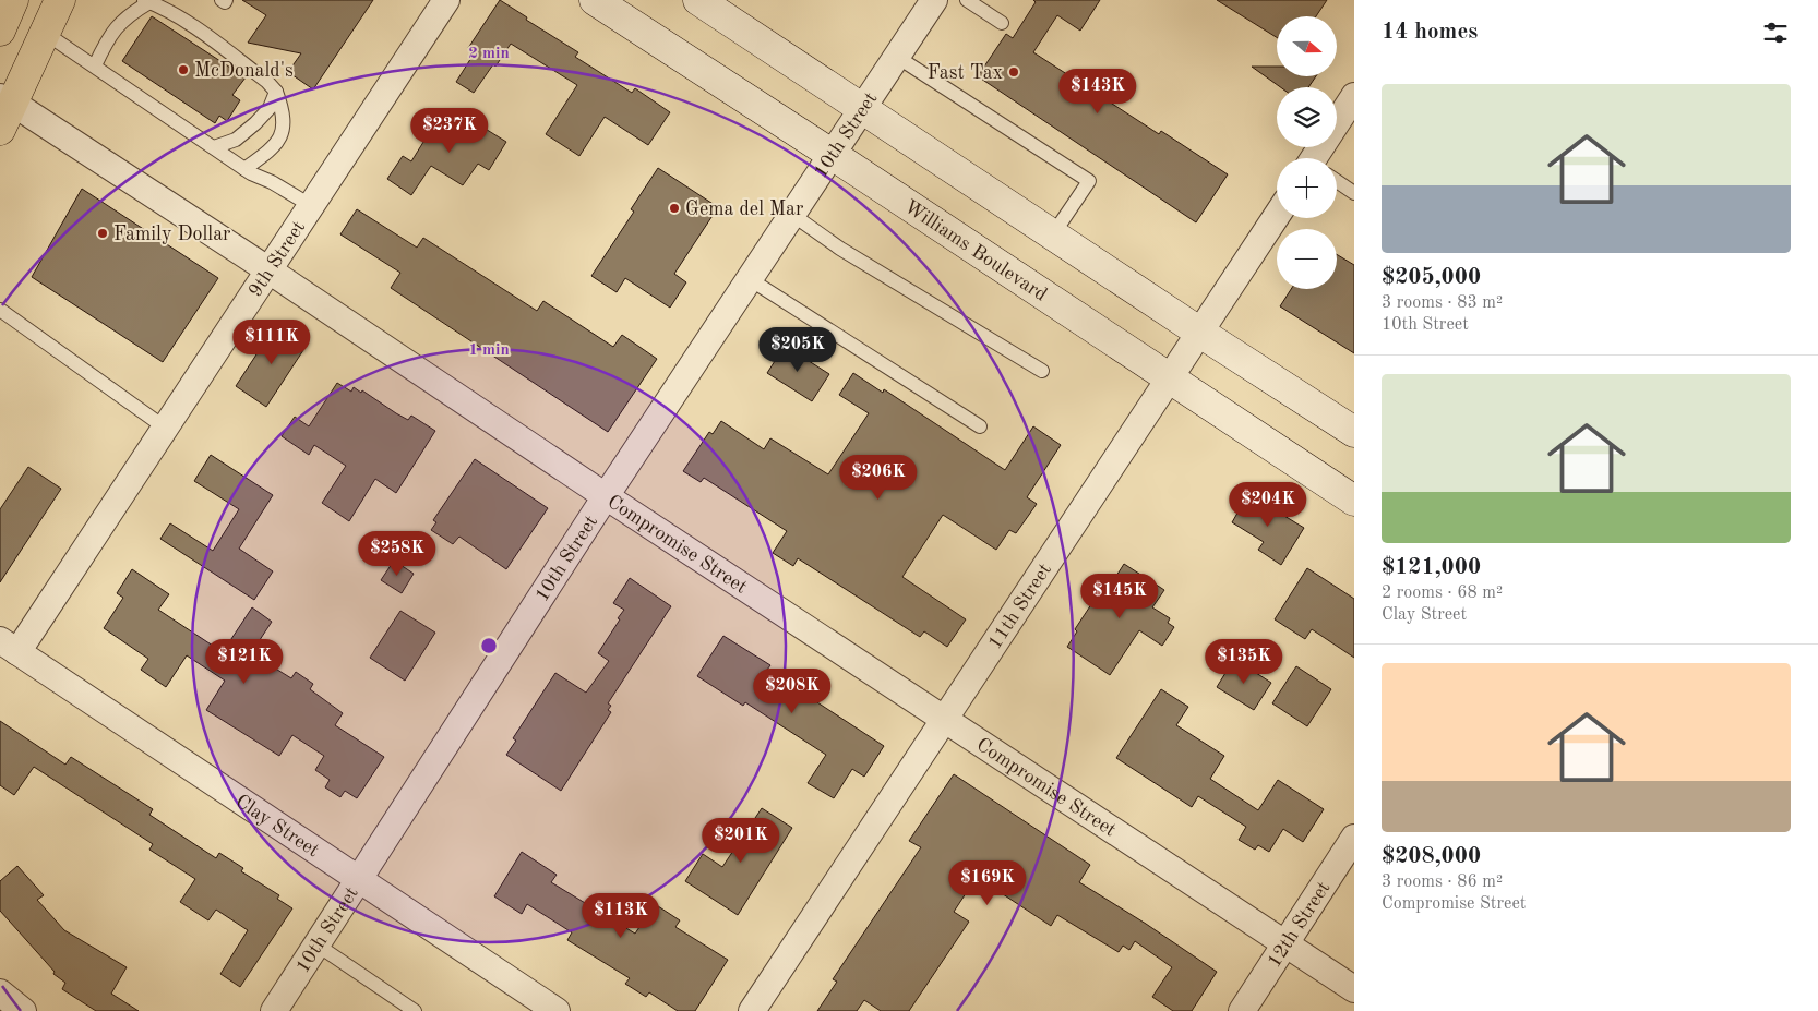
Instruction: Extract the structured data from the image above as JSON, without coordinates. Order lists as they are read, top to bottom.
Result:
{
  "streets": {
    "main road": ["Williams Boulevard"],
    "street": [
      "10th Street",
      "9th Street",
      "Compromise Street",
      "11th Street",
      "Clay Street",
      "12th Street"
    ]
  },
  "crossings": [
    ["10th Street", "Williams Boulevard"],
    ["10th Street", "Compromise Street"],
    ["10th Street", "Clay Street"],
    ["Williams Boulevard", "11th Street"],
    ["9th Street", "Compromise Street"],
    ["9th Street", "Clay Street"],
    ["Compromise Street", "11th Street"],
    ["Compromise Street", "12th Street"]
  ],
  "places": [
    "McDonald's",
    "Fast Tax",
    "Gema del Mar",
    "Family Dollar"
  ],
  "north": "right",
  "page": {
    "heading": "14 homes",
    "map_buttons": ["+", "−"],
    "list": [
      {
        "name": "$205,000",
        "note": "3 rooms · 83 m² · 10th Street"
      },
      {
        "name": "$121,000",
        "note": "2 rooms · 68 m² · Clay Street"
      },
      {
        "name": "$208,000",
        "note": "3 rooms · 86 m² · Compromise Street"
      }
    ],
    "price": [
      "$143K",
      "$237K",
      "$111K",
      "$205K",
      "$206K",
      "$204K",
      "$258K",
      "$145K",
      "$121K",
      "$135K",
      "$208K",
      "$201K",
      "$169K",
      "$113K"
    ]
  },
  "rings": ["2 min", "1 min"]
}
